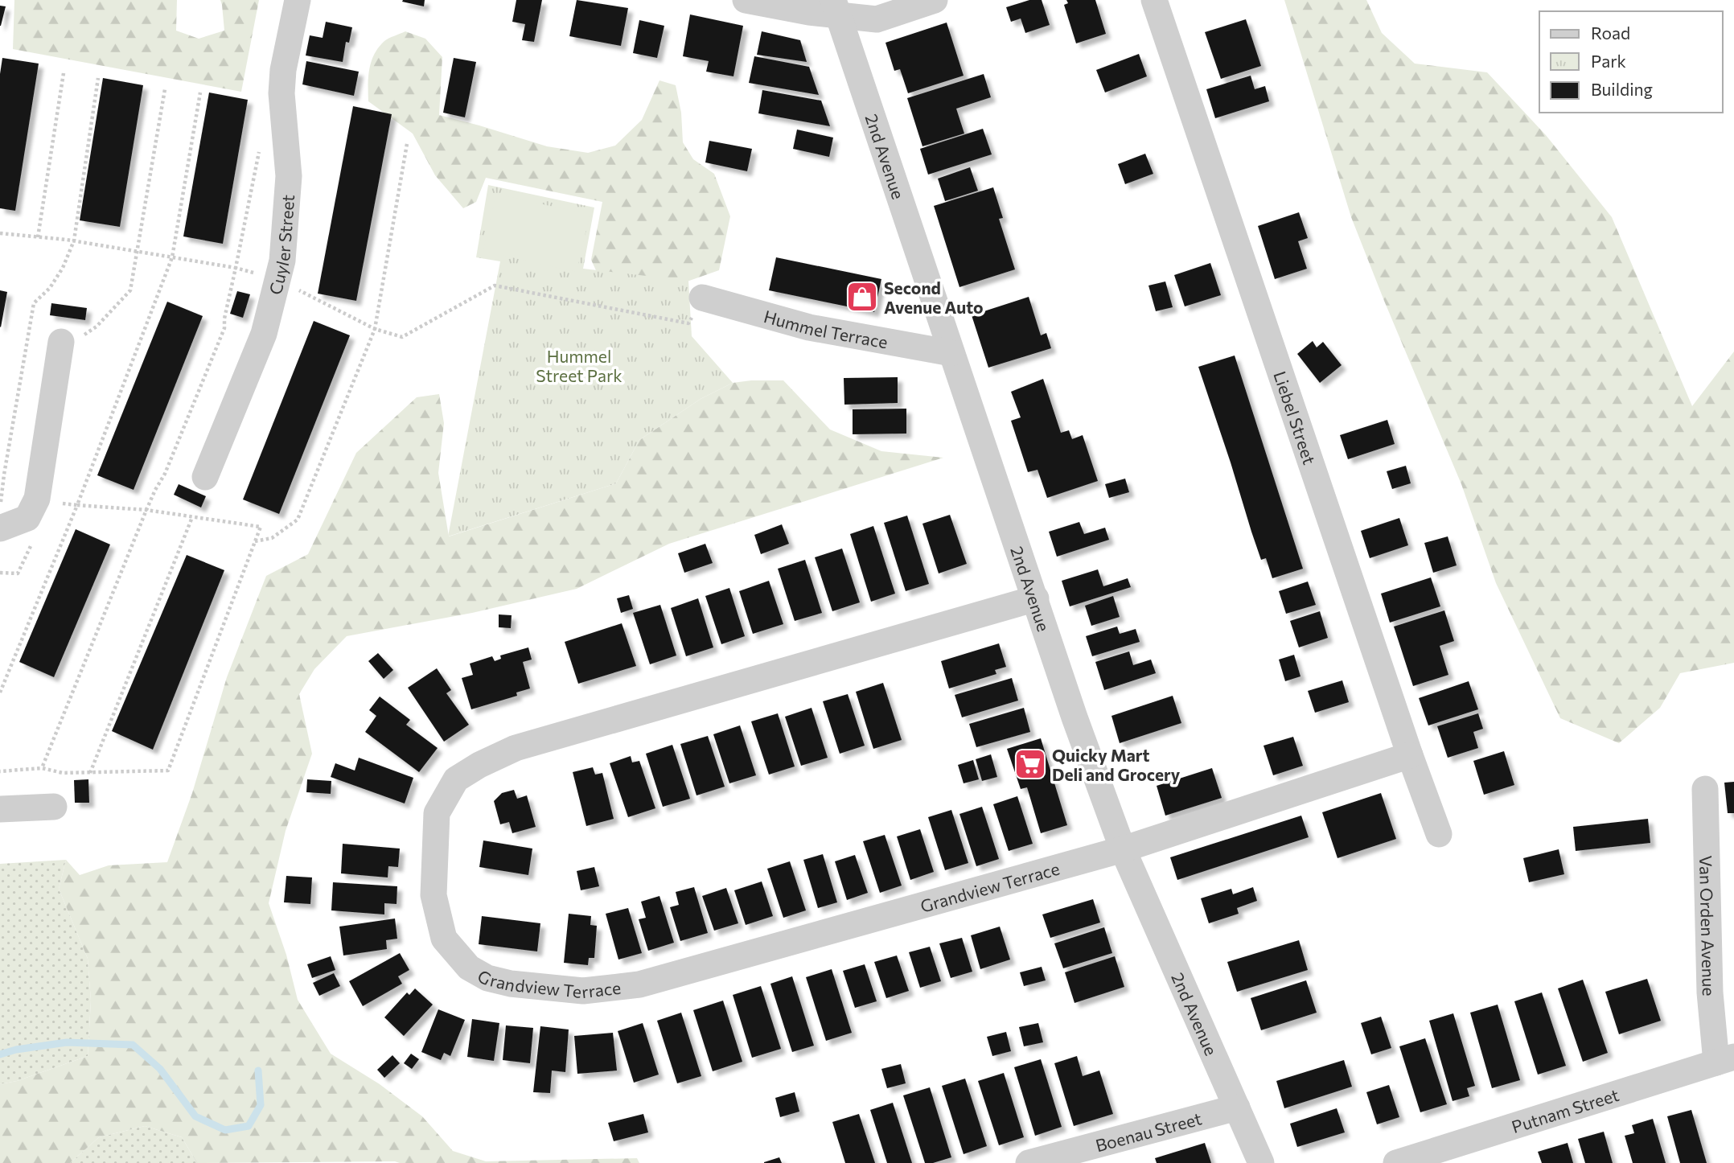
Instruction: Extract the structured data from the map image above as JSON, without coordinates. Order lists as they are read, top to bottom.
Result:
{
  "streets": {
    "street": [
      "2nd Avenue",
      "Cuyler Street",
      "Hummel Terrace",
      "Liebel Street",
      "Grandview Terrace",
      "Van Orden Avenue",
      "Putnam Street",
      "Boenau Street"
    ]
  },
  "crossings": [
    ["2nd Avenue", "Hummel Terrace"],
    ["2nd Avenue", "Grandview Terrace"],
    ["2nd Avenue", "Boenau Street"],
    ["Liebel Street", "Grandview Terrace"],
    ["Van Orden Avenue", "Putnam Street"]
  ],
  "parks": ["Hummel Street Park"],
  "places": {
    "shop": ["Second Avenue Auto"],
    "supermarket": ["Quicky Mart Deli and Grocery"]
  },
  "legend": ["Road", "Park", "Building"]
}
